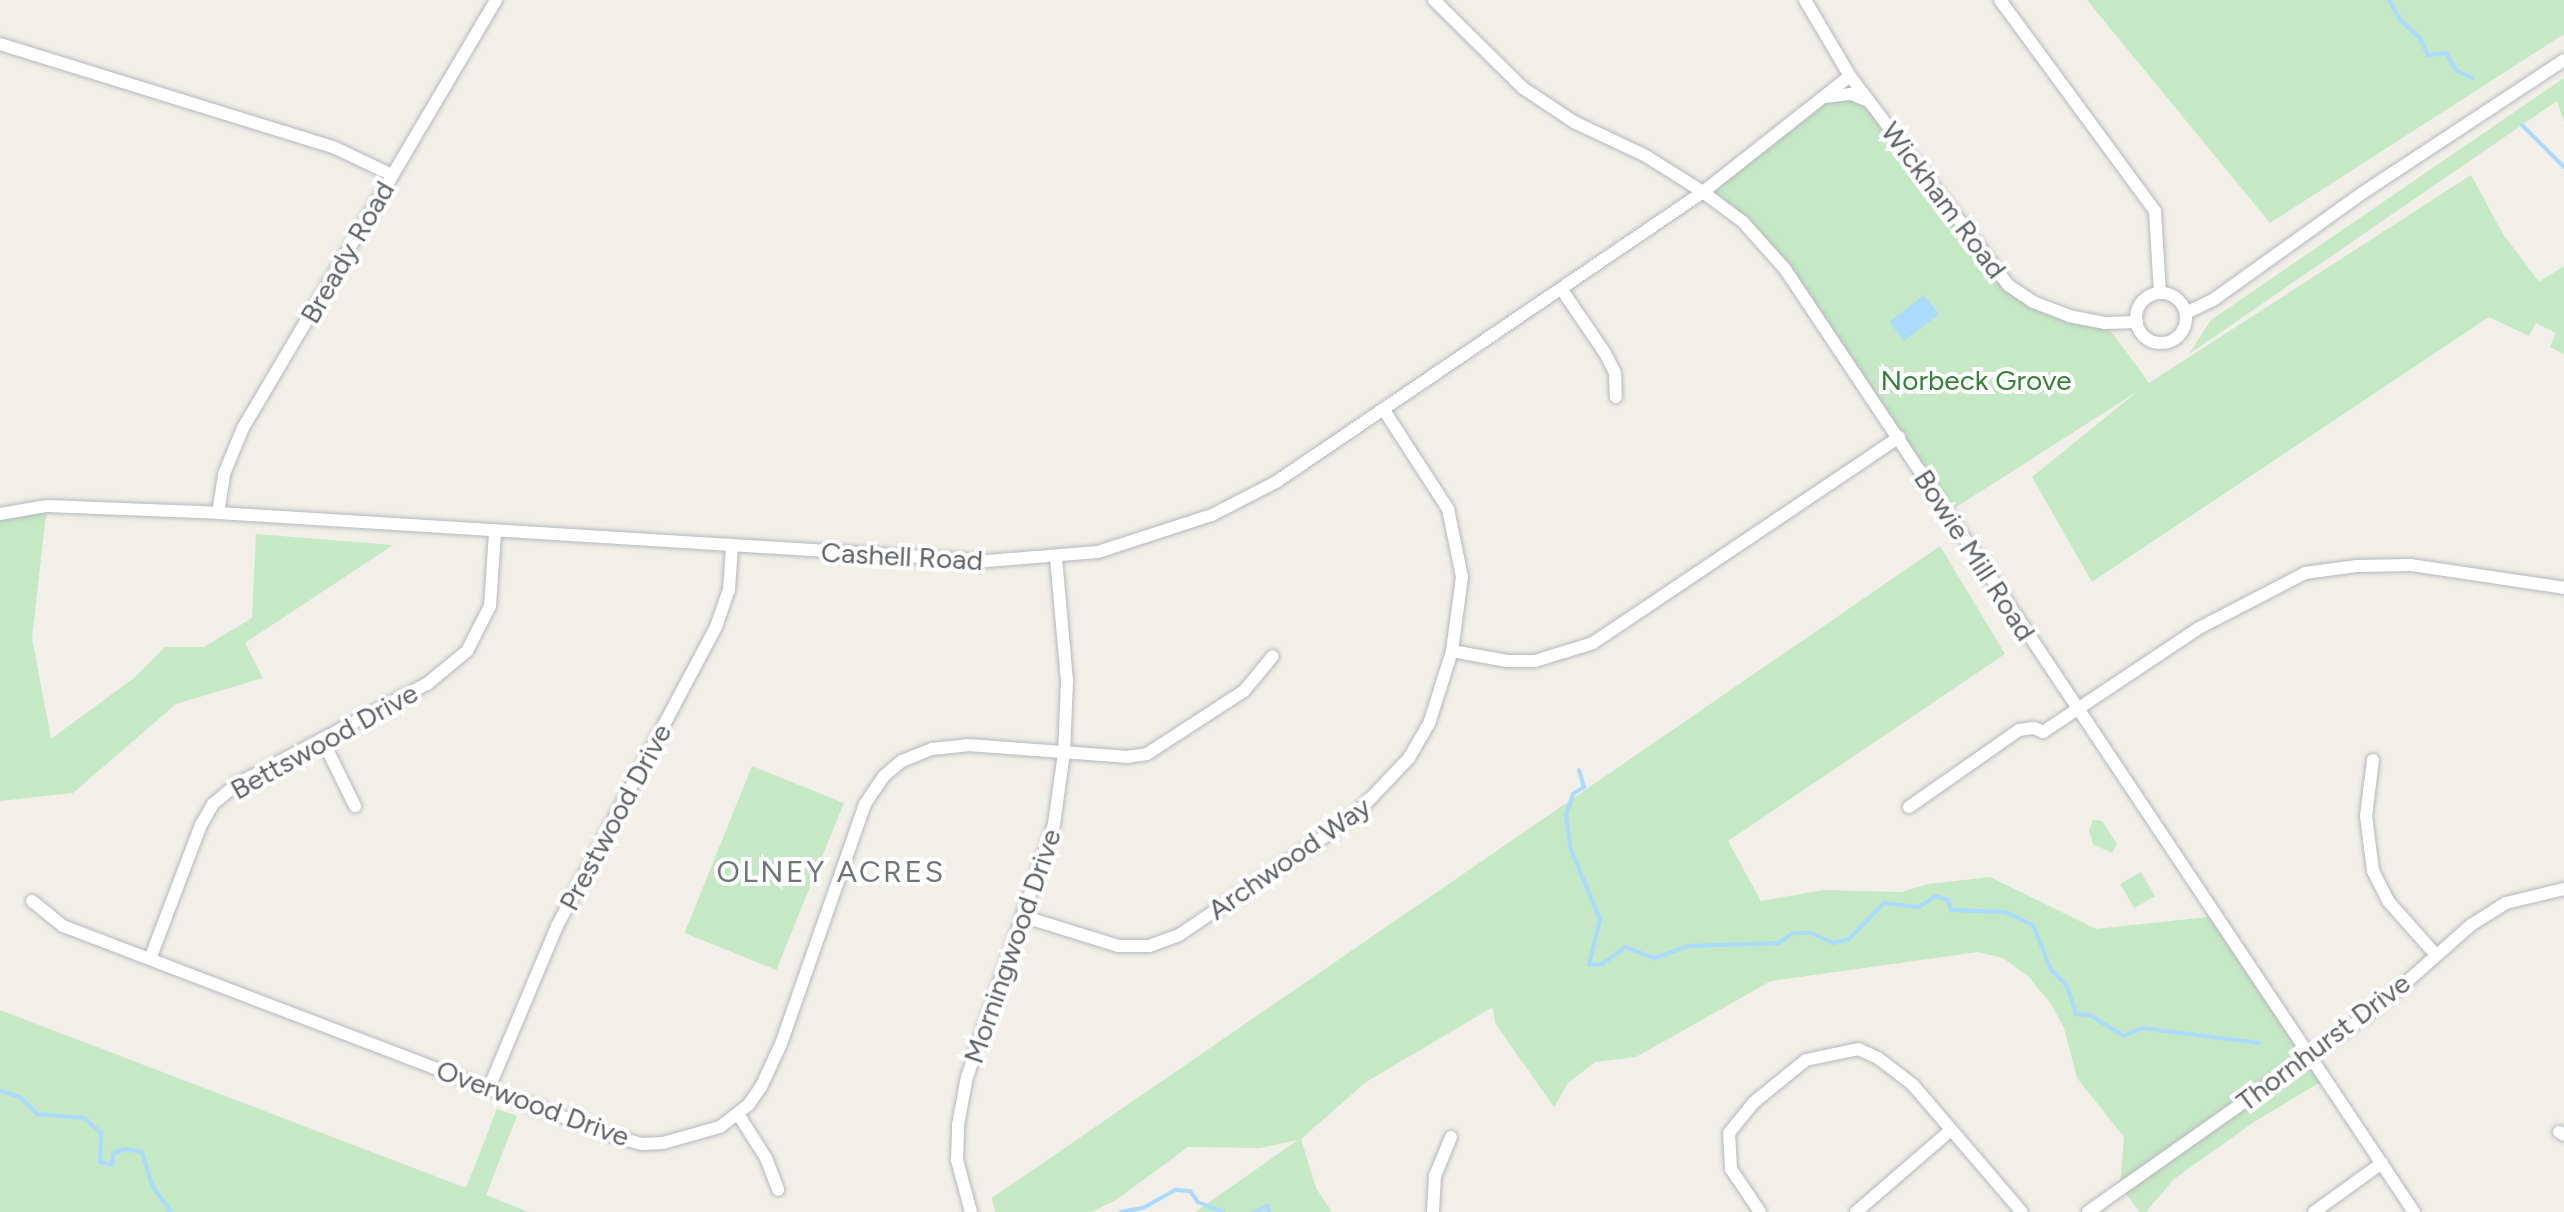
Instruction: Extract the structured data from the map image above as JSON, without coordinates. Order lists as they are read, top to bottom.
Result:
{
  "streets": {
    "street": [
      "Wickham Road",
      "Bready Road",
      "Bowie Mill Road",
      "Cashell Road",
      "Bettswood Drive",
      "Prestwood Drive",
      "Archwood Way",
      "Morningwood Drive",
      "Thornhurst Drive",
      "Overwood Drive"
    ]
  },
  "crossings": [
    ["Wickham Road", "Cashell Road"],
    ["Bready Road", "Cashell Road"],
    ["Bowie Mill Road", "Cashell Road"],
    ["Bowie Mill Road", "Thornhurst Drive"],
    ["Cashell Road", "Bettswood Drive"],
    ["Cashell Road", "Prestwood Drive"],
    ["Cashell Road", "Archwood Way"],
    ["Cashell Road", "Morningwood Drive"],
    ["Bettswood Drive", "Overwood Drive"],
    ["Prestwood Drive", "Overwood Drive"],
    ["Archwood Way", "Morningwood Drive"],
    ["Morningwood Drive", "Overwood Drive"]
  ],
  "districts": ["OLNEY ACRES"],
  "parks": ["Norbeck Grove"]
}
